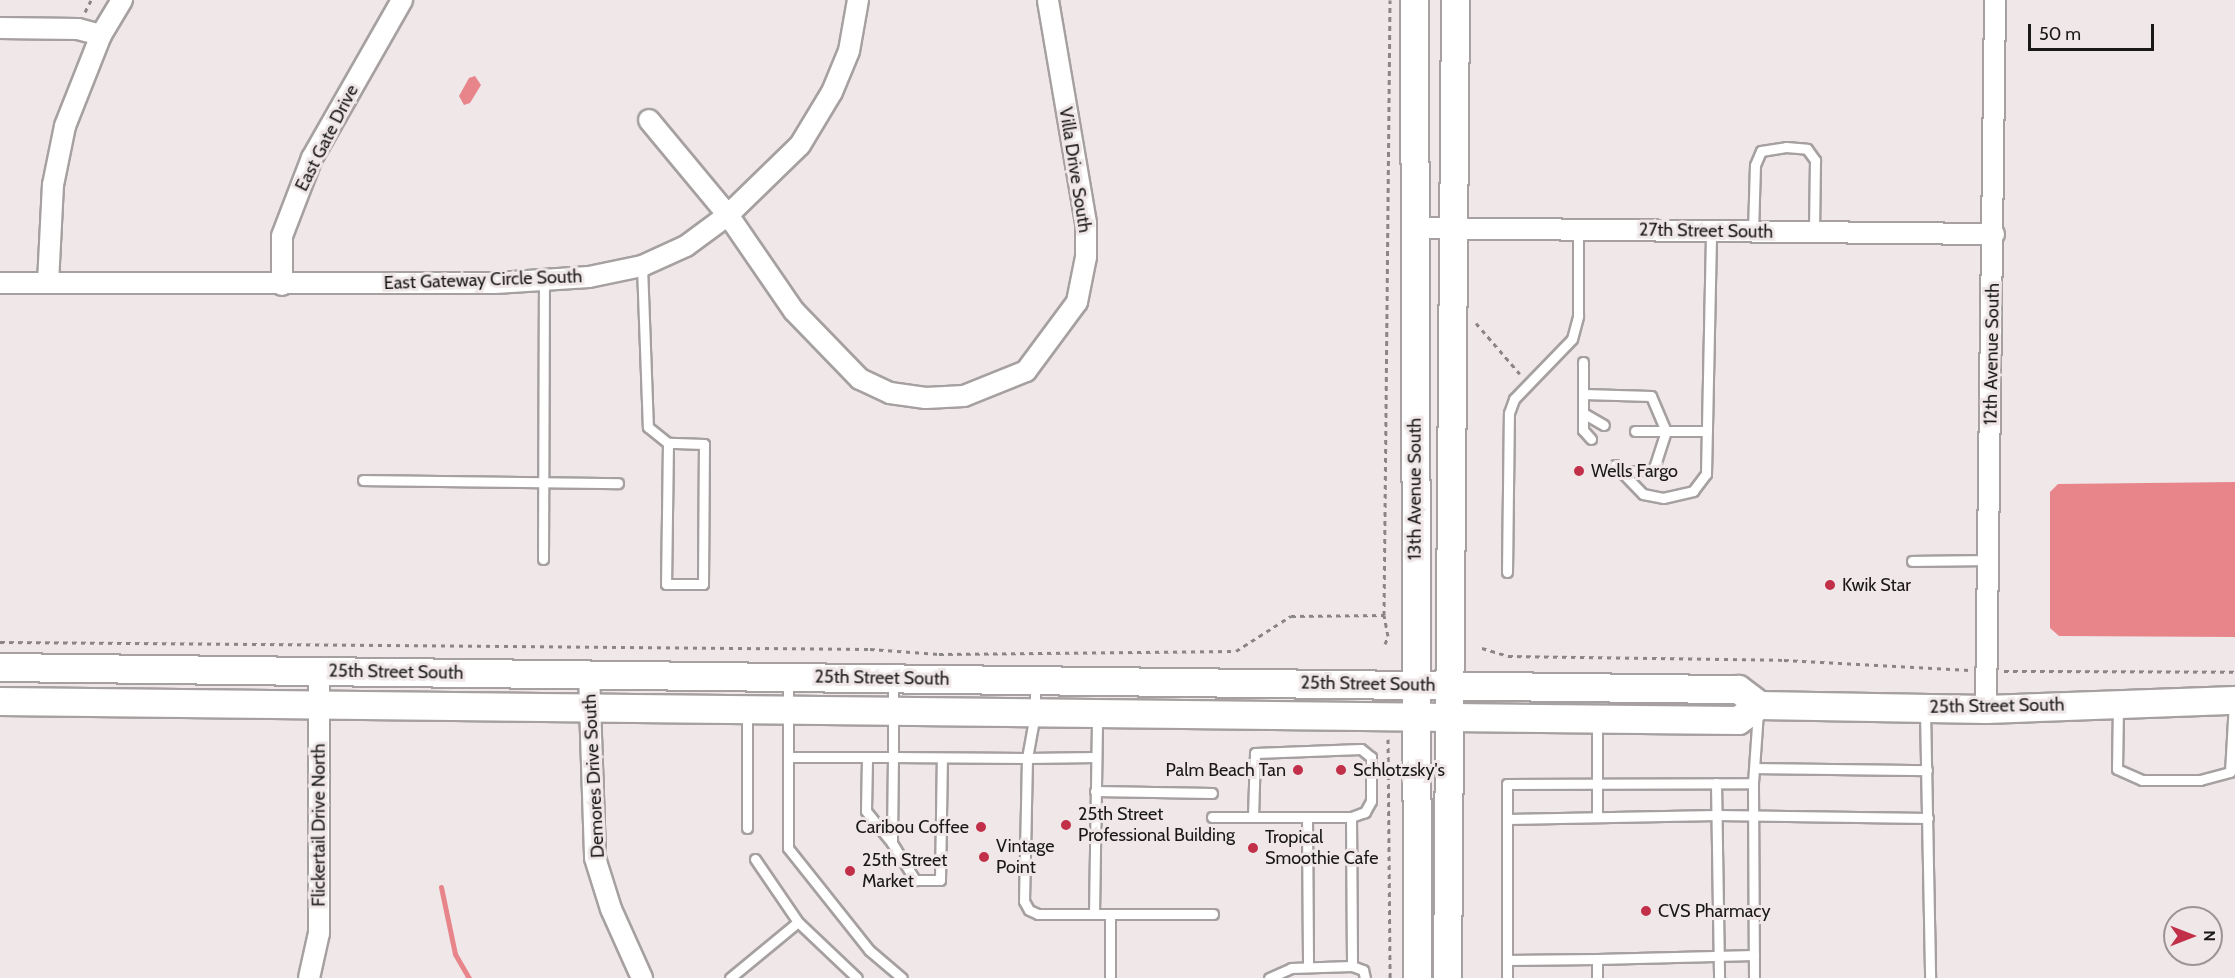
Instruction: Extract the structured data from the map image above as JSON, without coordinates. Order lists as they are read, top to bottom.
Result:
{
  "streets": {
    "main road": ["13th Avenue South", "25th Street South"],
    "street": [
      "East Gate Drive",
      "Villa Drive South",
      "27th Street South",
      "East Gateway Circle South",
      "12th Avenue South",
      "Demores Drive South",
      "Flickertail Drive North"
    ]
  },
  "crossings": [
    ["East Gate Drive", "East Gateway Circle South"],
    ["Villa Drive South", "East Gateway Circle South"],
    ["27th Street South", "12th Avenue South"],
    ["27th Street South", "13th Avenue South"],
    ["12th Avenue South", "25th Street South"],
    ["13th Avenue South", "25th Street South"],
    ["25th Street South", "Demores Drive South"],
    ["25th Street South", "Flickertail Drive North"]
  ],
  "places": [
    "Wells Fargo",
    "Kwik Star",
    "Palm Beach Tan",
    "Schlotzsky's",
    "25th Street Professional Building",
    "Caribou Coffee",
    "Tropical Smoothie Cafe",
    "Vintage Point",
    "25th Street Market",
    "CVS Pharmacy"
  ],
  "scale_bar": "50 m",
  "north": "right"
}
